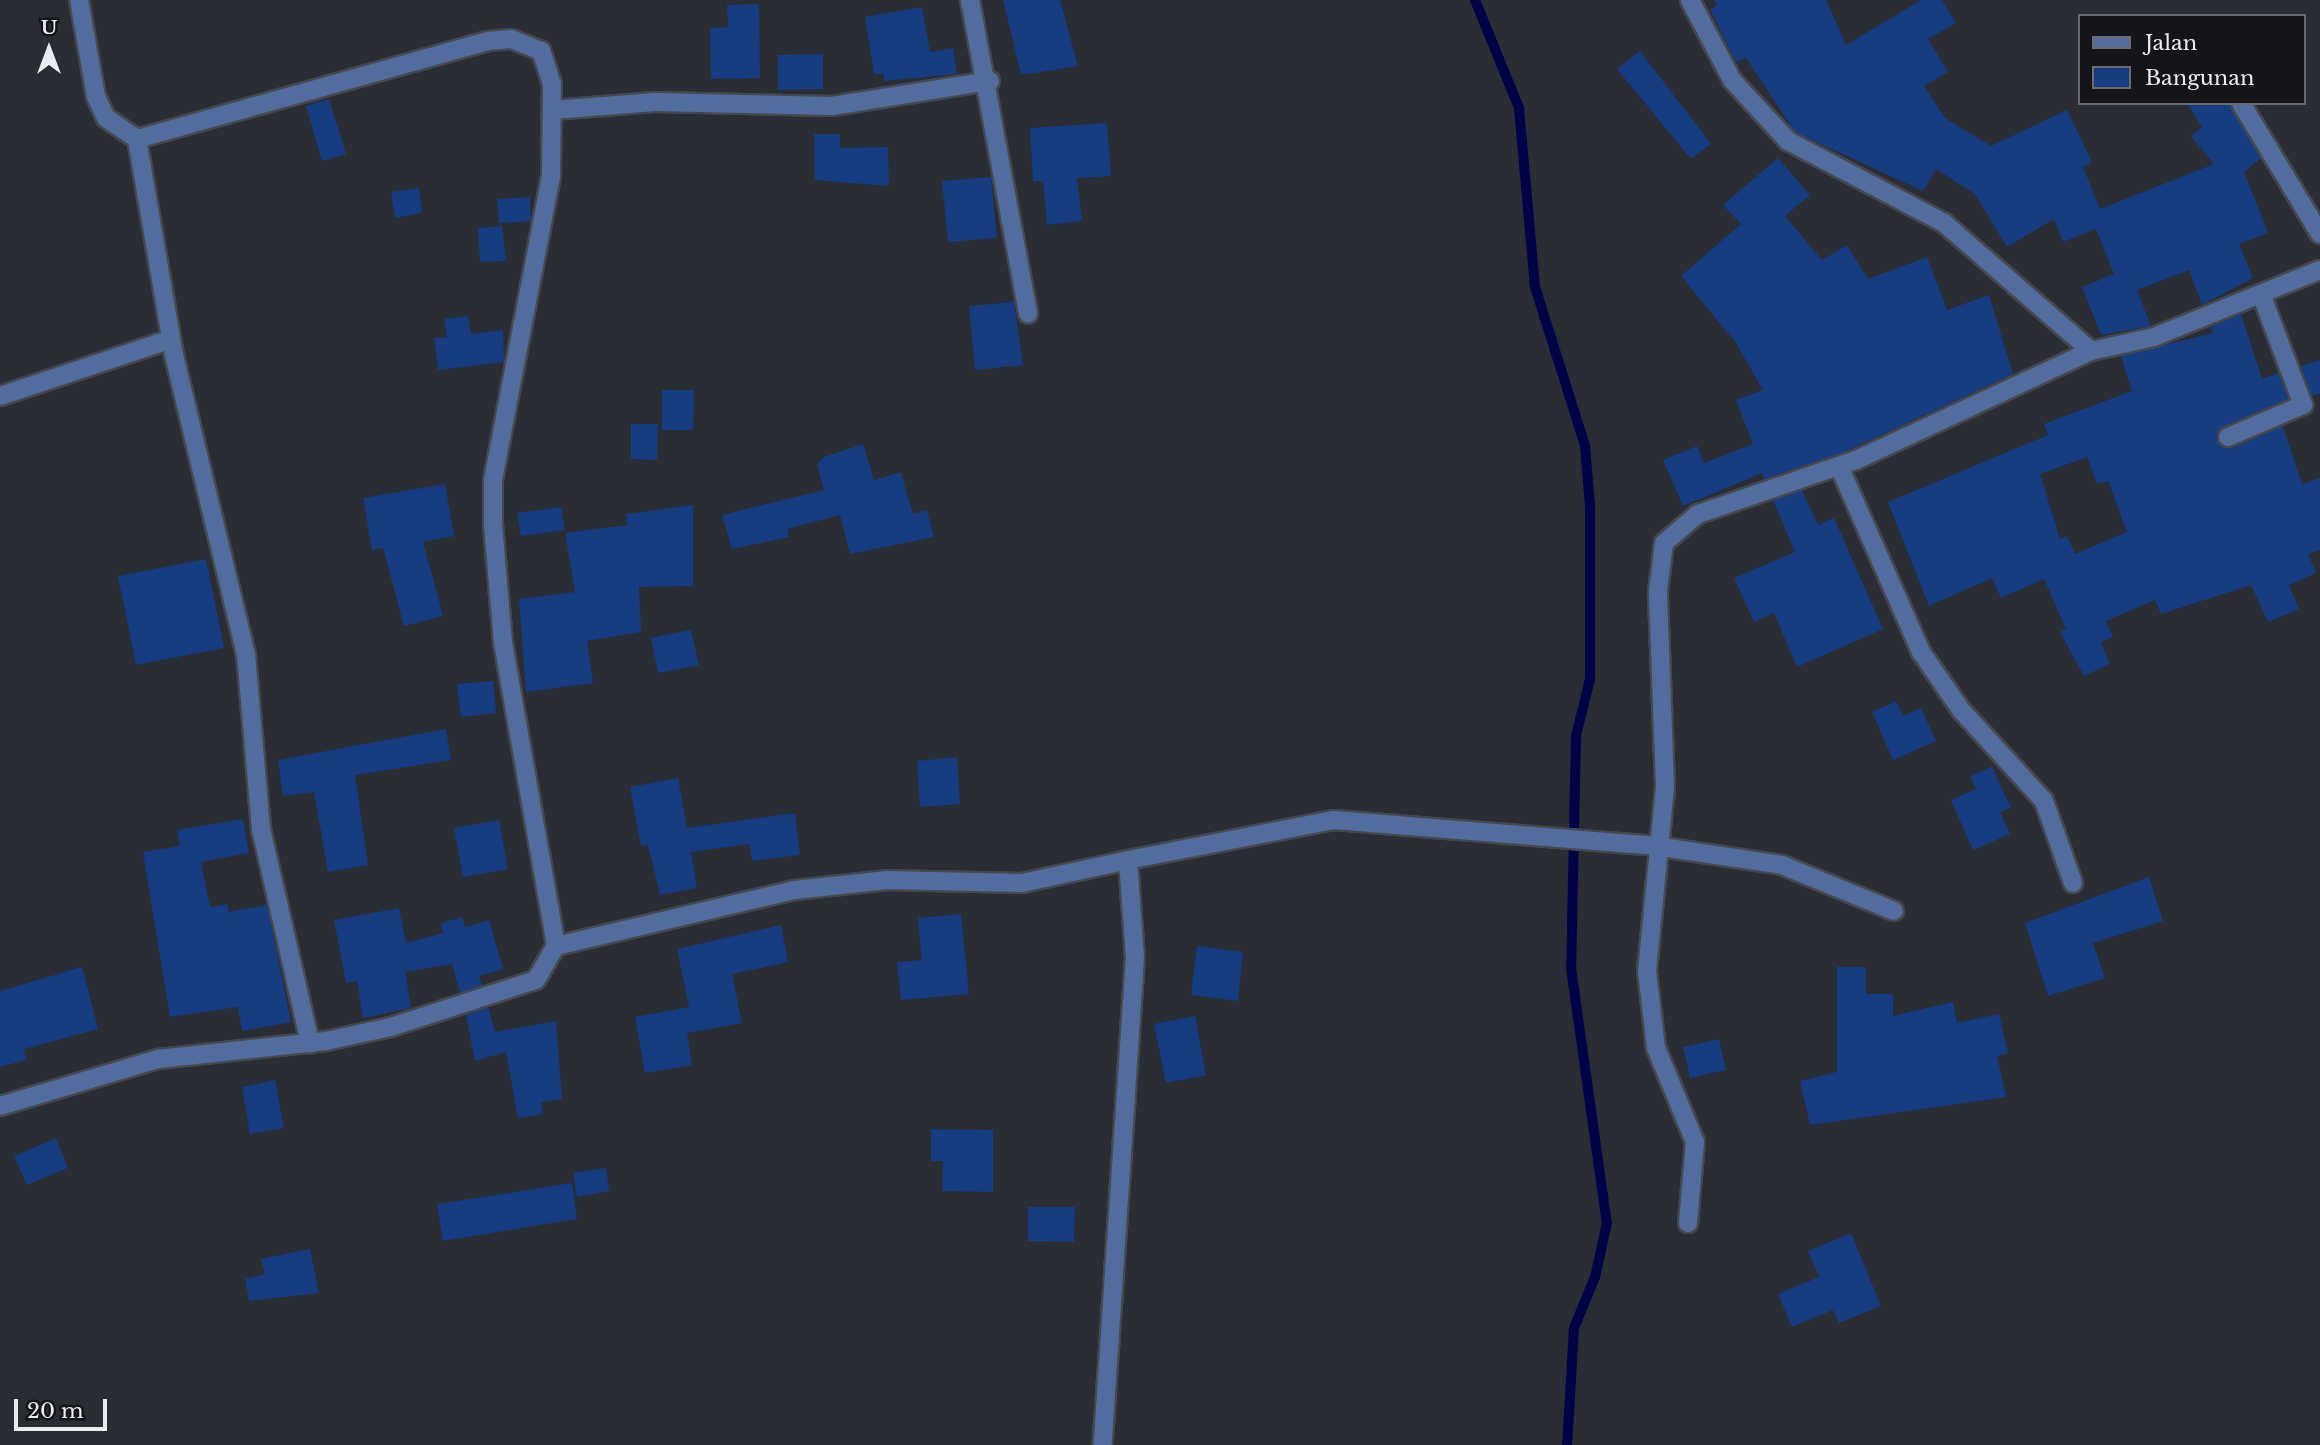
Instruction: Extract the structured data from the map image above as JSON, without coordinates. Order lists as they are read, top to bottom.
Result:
{
  "legend": ["Jalan", "Bangunan"],
  "scale_bar": "20 m",
  "north": "top"
}
